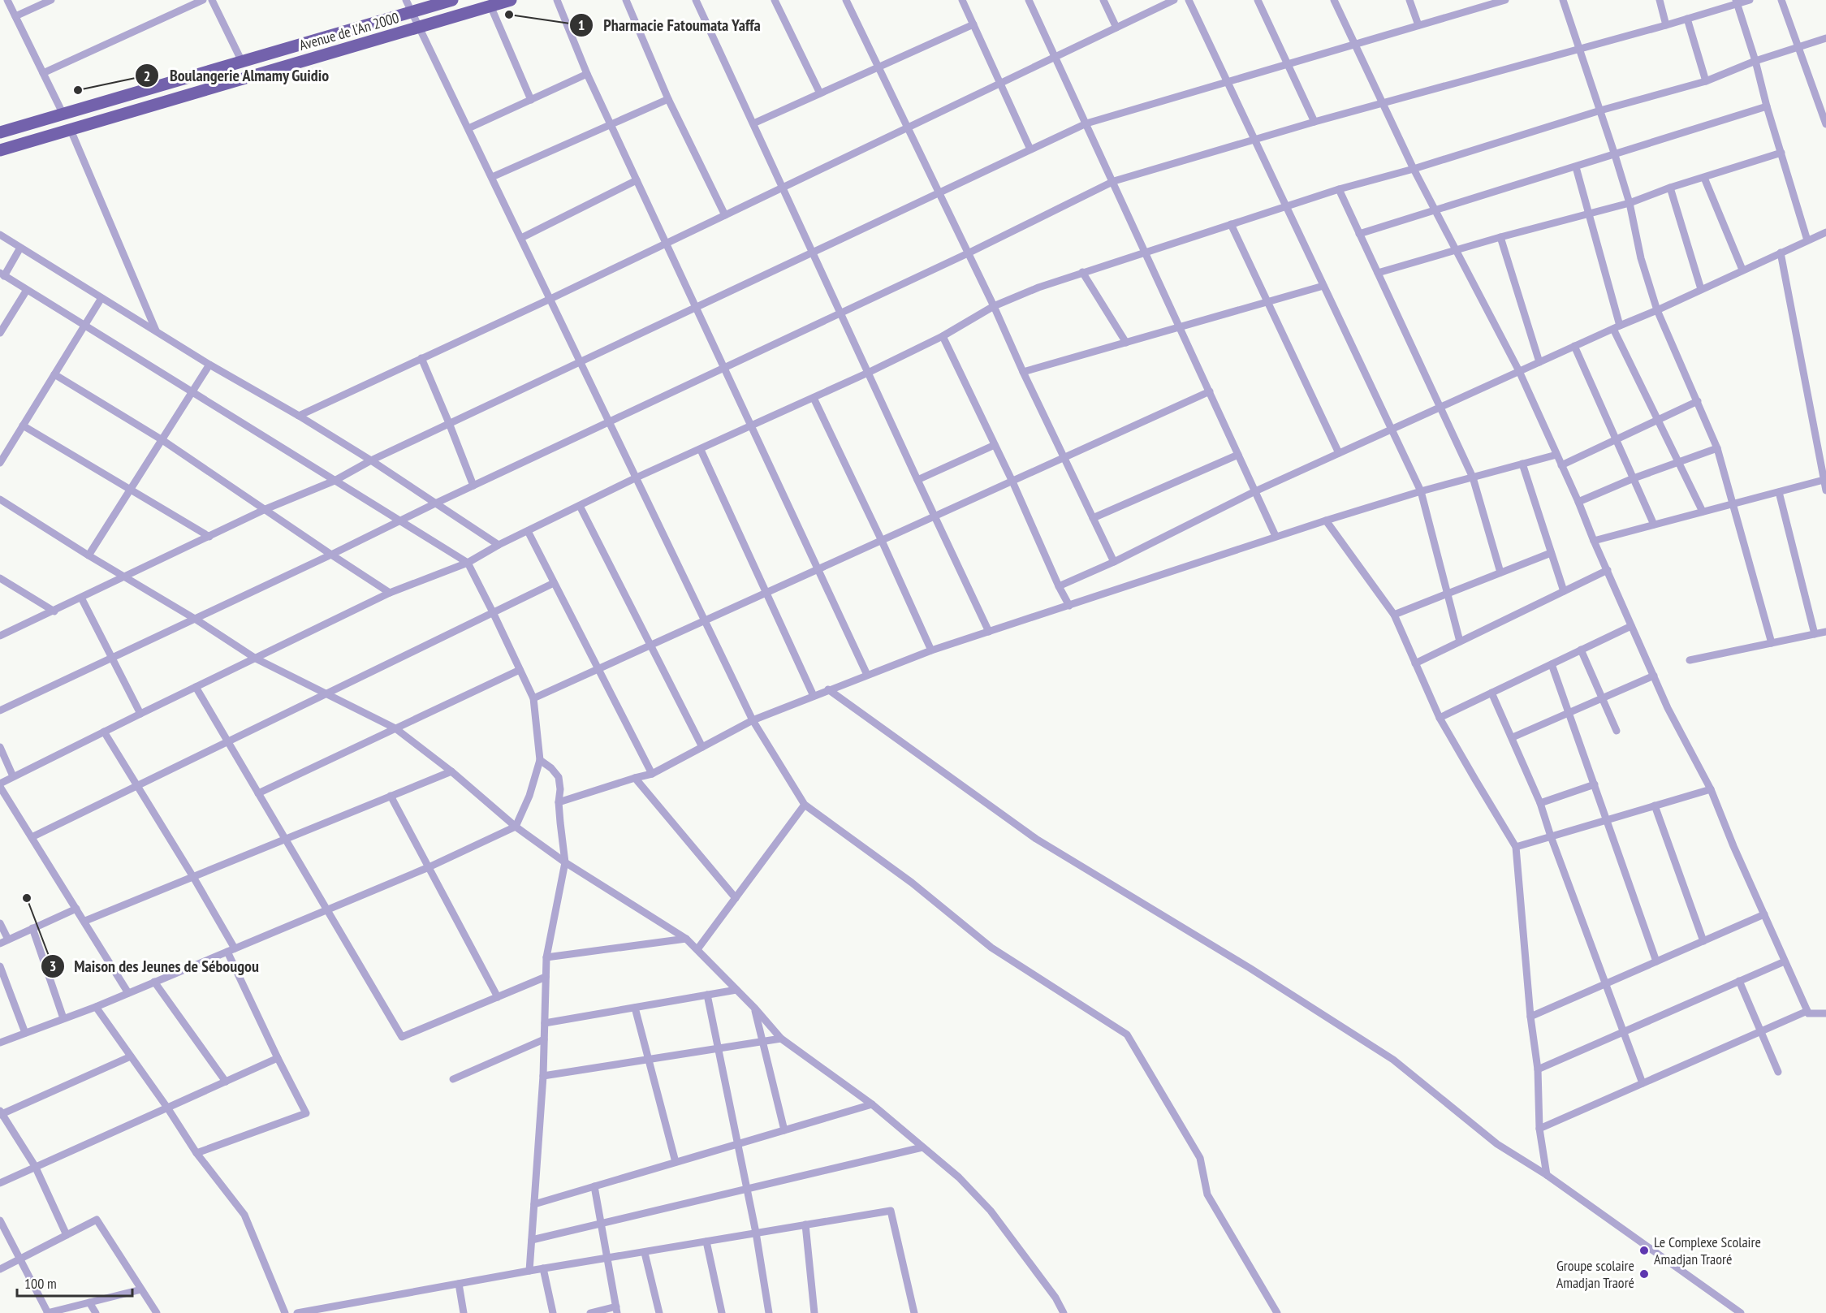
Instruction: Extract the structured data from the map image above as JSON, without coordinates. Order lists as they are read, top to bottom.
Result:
{
  "streets": {
    "main road": ["Avenue de l'An 2000"]
  },
  "places": [
    "Pharmacie Fatoumata Yaffa",
    "Boulangerie Almamy Guidio",
    "Maison des Jeunes de Sébougou",
    "Le Complexe Scolaire Amadjan Traoré",
    "Groupe scolaire Amadjan Traoré"
  ],
  "scale_bar": "100 m"
}
